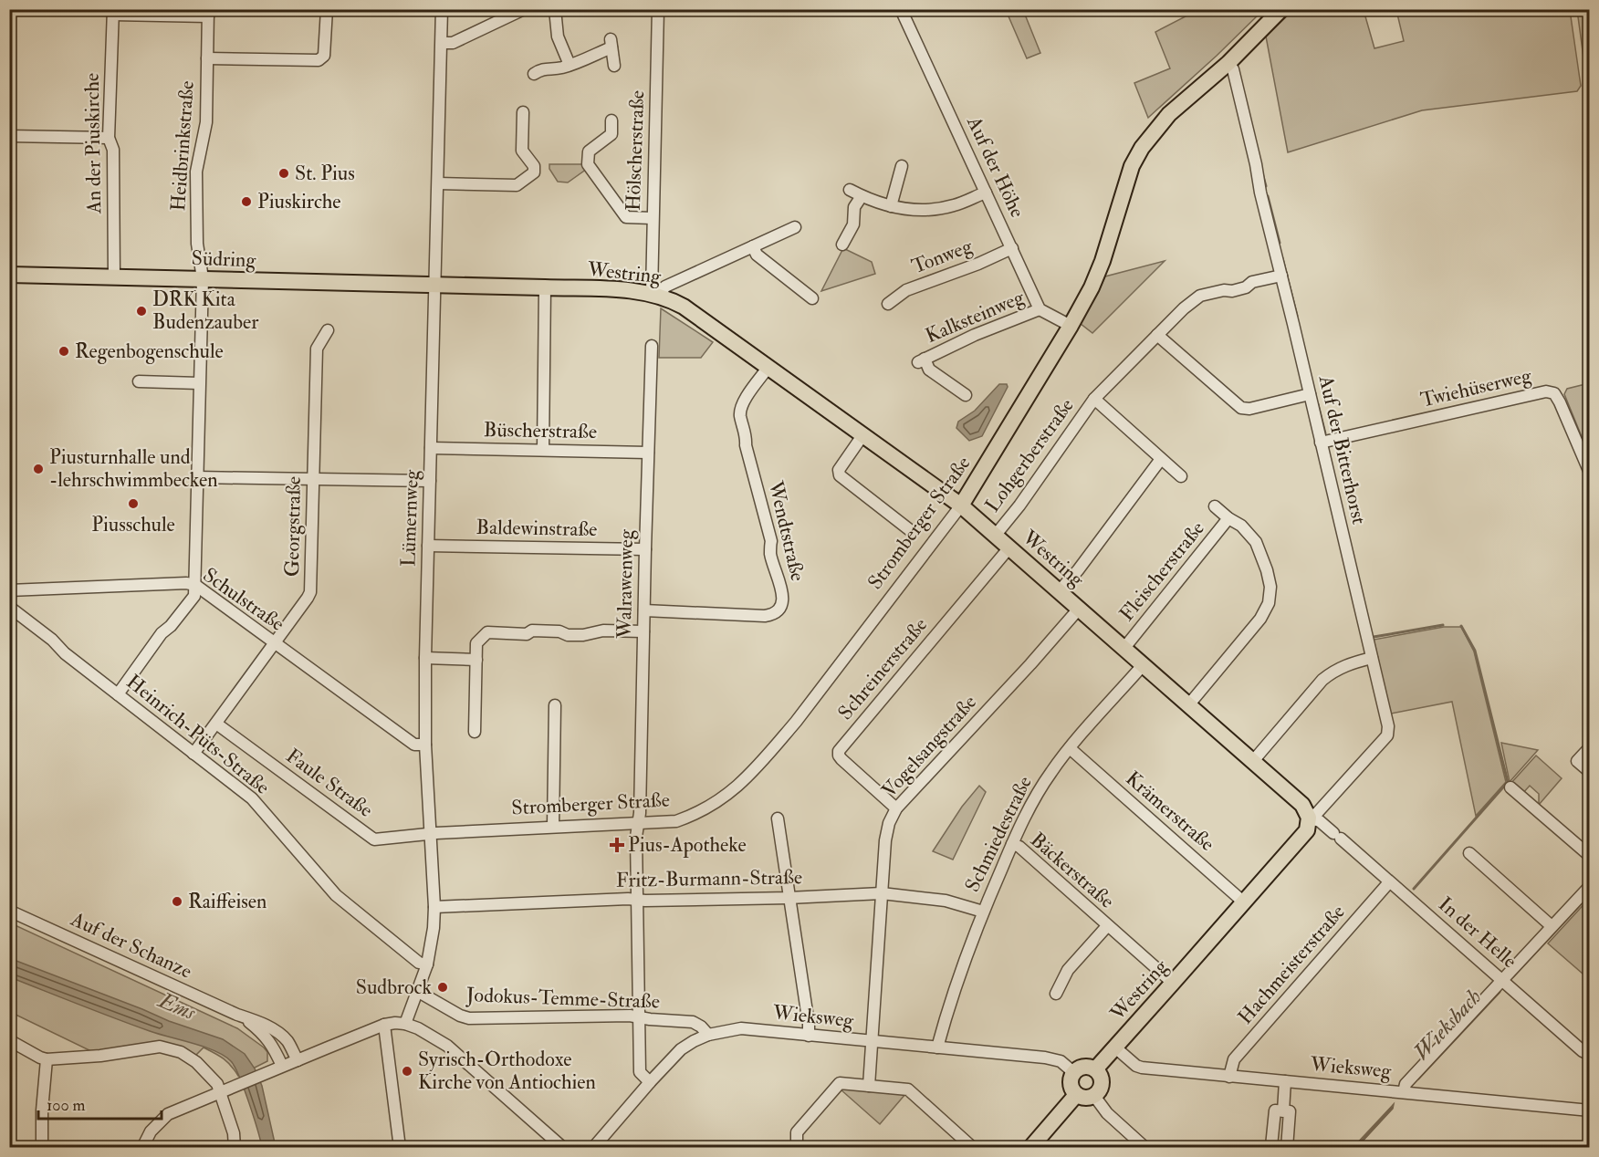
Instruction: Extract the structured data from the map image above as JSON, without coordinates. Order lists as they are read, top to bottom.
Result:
{
  "streets": {
    "main road": ["Südring", "Westring", "Stromberger Straße"],
    "street": [
      "An der Piuskirche",
      "Heidbrinkstraße",
      "Hölscherstraße",
      "Auf der Höhe",
      "Tonweg",
      "Kalksteinweg",
      "Twiehüserweg",
      "Büscherstraße",
      "Auf der Bitterhorst",
      "Lohgerberstraße",
      "Lümernweg",
      "Georgstraße",
      "Baldewinstraße",
      "Wendtstraße",
      "Fleischerstraße",
      "Walrawenweg",
      "Schulstraße",
      "Schreinerstraße",
      "Heinrich-Püts-Straße",
      "Vogelsangstraße",
      "Faule Straße",
      "Krämerstraße",
      "Schmiedestraße",
      "Bäckerstraße",
      "Fritz-Burmann-Straße",
      "In der Helle",
      "Auf der Schanze",
      "Hachmeisterstraße",
      "Jodokus-Temme-Straße",
      "Wieksweg"
    ]
  },
  "crossings": [
    ["An der Piuskirche", "Südring"],
    ["Heidbrinkstraße", "Südring"],
    ["Heidbrinkstraße", "Schulstraße"],
    ["Heidbrinkstraße", "Heinrich-Püts-Straße"],
    ["Hölscherstraße", "Westring"],
    ["Auf der Höhe", "Tonweg"],
    ["Auf der Höhe", "Kalksteinweg"],
    ["Südring", "Westring"],
    ["Südring", "Lümernweg"],
    ["Westring", "Auf der Bitterhorst"],
    ["Westring", "Lohgerberstraße"],
    ["Westring", "Lümernweg"],
    ["Westring", "Stromberger Straße"],
    ["Westring", "Wendtstraße"],
    ["Westring", "Fleischerstraße"],
    ["Westring", "Schreinerstraße"],
    ["Westring", "Vogelsangstraße"],
    ["Westring", "Krämerstraße"],
    ["Westring", "Schmiedestraße"],
    ["Westring", "Bäckerstraße"],
    ["Westring", "In der Helle"],
    ["Westring", "Wieksweg"],
    ["Twiehüserweg", "Auf der Bitterhorst"],
    ["Büscherstraße", "Lümernweg"],
    ["Büscherstraße", "Walrawenweg"],
    ["Auf der Bitterhorst", "Lohgerberstraße"],
    ["Auf der Bitterhorst", "Stromberger Straße"],
    ["Auf der Bitterhorst", "In der Helle"],
    ["Lümernweg", "Stromberger Straße"],
    ["Lümernweg", "Baldewinstraße"],
    ["Lümernweg", "Schulstraße"],
    ["Lümernweg", "Heinrich-Püts-Straße"],
    ["Lümernweg", "Faule Straße"],
    ["Lümernweg", "Fritz-Burmann-Straße"],
    ["Lümernweg", "Jodokus-Temme-Straße"],
    ["Stromberger Straße", "Walrawenweg"],
    ["Stromberger Straße", "Faule Straße"],
    ["Georgstraße", "Schulstraße"],
    ["Georgstraße", "Heinrich-Püts-Straße"],
    ["Georgstraße", "Faule Straße"],
    ["Baldewinstraße", "Walrawenweg"],
    ["Wendtstraße", "Walrawenweg"],
    ["Walrawenweg", "Fritz-Burmann-Straße"],
    ["Walrawenweg", "Jodokus-Temme-Straße"],
    ["Walrawenweg", "Wieksweg"],
    ["Schreinerstraße", "Vogelsangstraße"],
    ["Vogelsangstraße", "Fritz-Burmann-Straße"],
    ["Vogelsangstraße", "Wieksweg"],
    ["Krämerstraße", "Schmiedestraße"],
    ["Schmiedestraße", "Bäckerstraße"],
    ["Schmiedestraße", "Fritz-Burmann-Straße"],
    ["Schmiedestraße", "Wieksweg"],
    ["In der Helle", "Hachmeisterstraße"],
    ["Hachmeisterstraße", "Wieksweg"],
    ["Jodokus-Temme-Straße", "Wieksweg"]
  ],
  "water": ["Ems", "Wieksbach"],
  "places": {
    "other": [
      "St. Pius",
      "Piuskirche",
      "DRK Kita Budenzauber",
      "Regenbogenschule",
      "Piusturnhalle und -lehrschwimmbecken",
      "Piusschule",
      "Raiffeisen",
      "Sudbrock",
      "Syrisch-Orthodoxe Kirche von Antiochien"
    ],
    "health": ["Pius-Apotheke"]
  },
  "scale_bar": "100 m"
}
